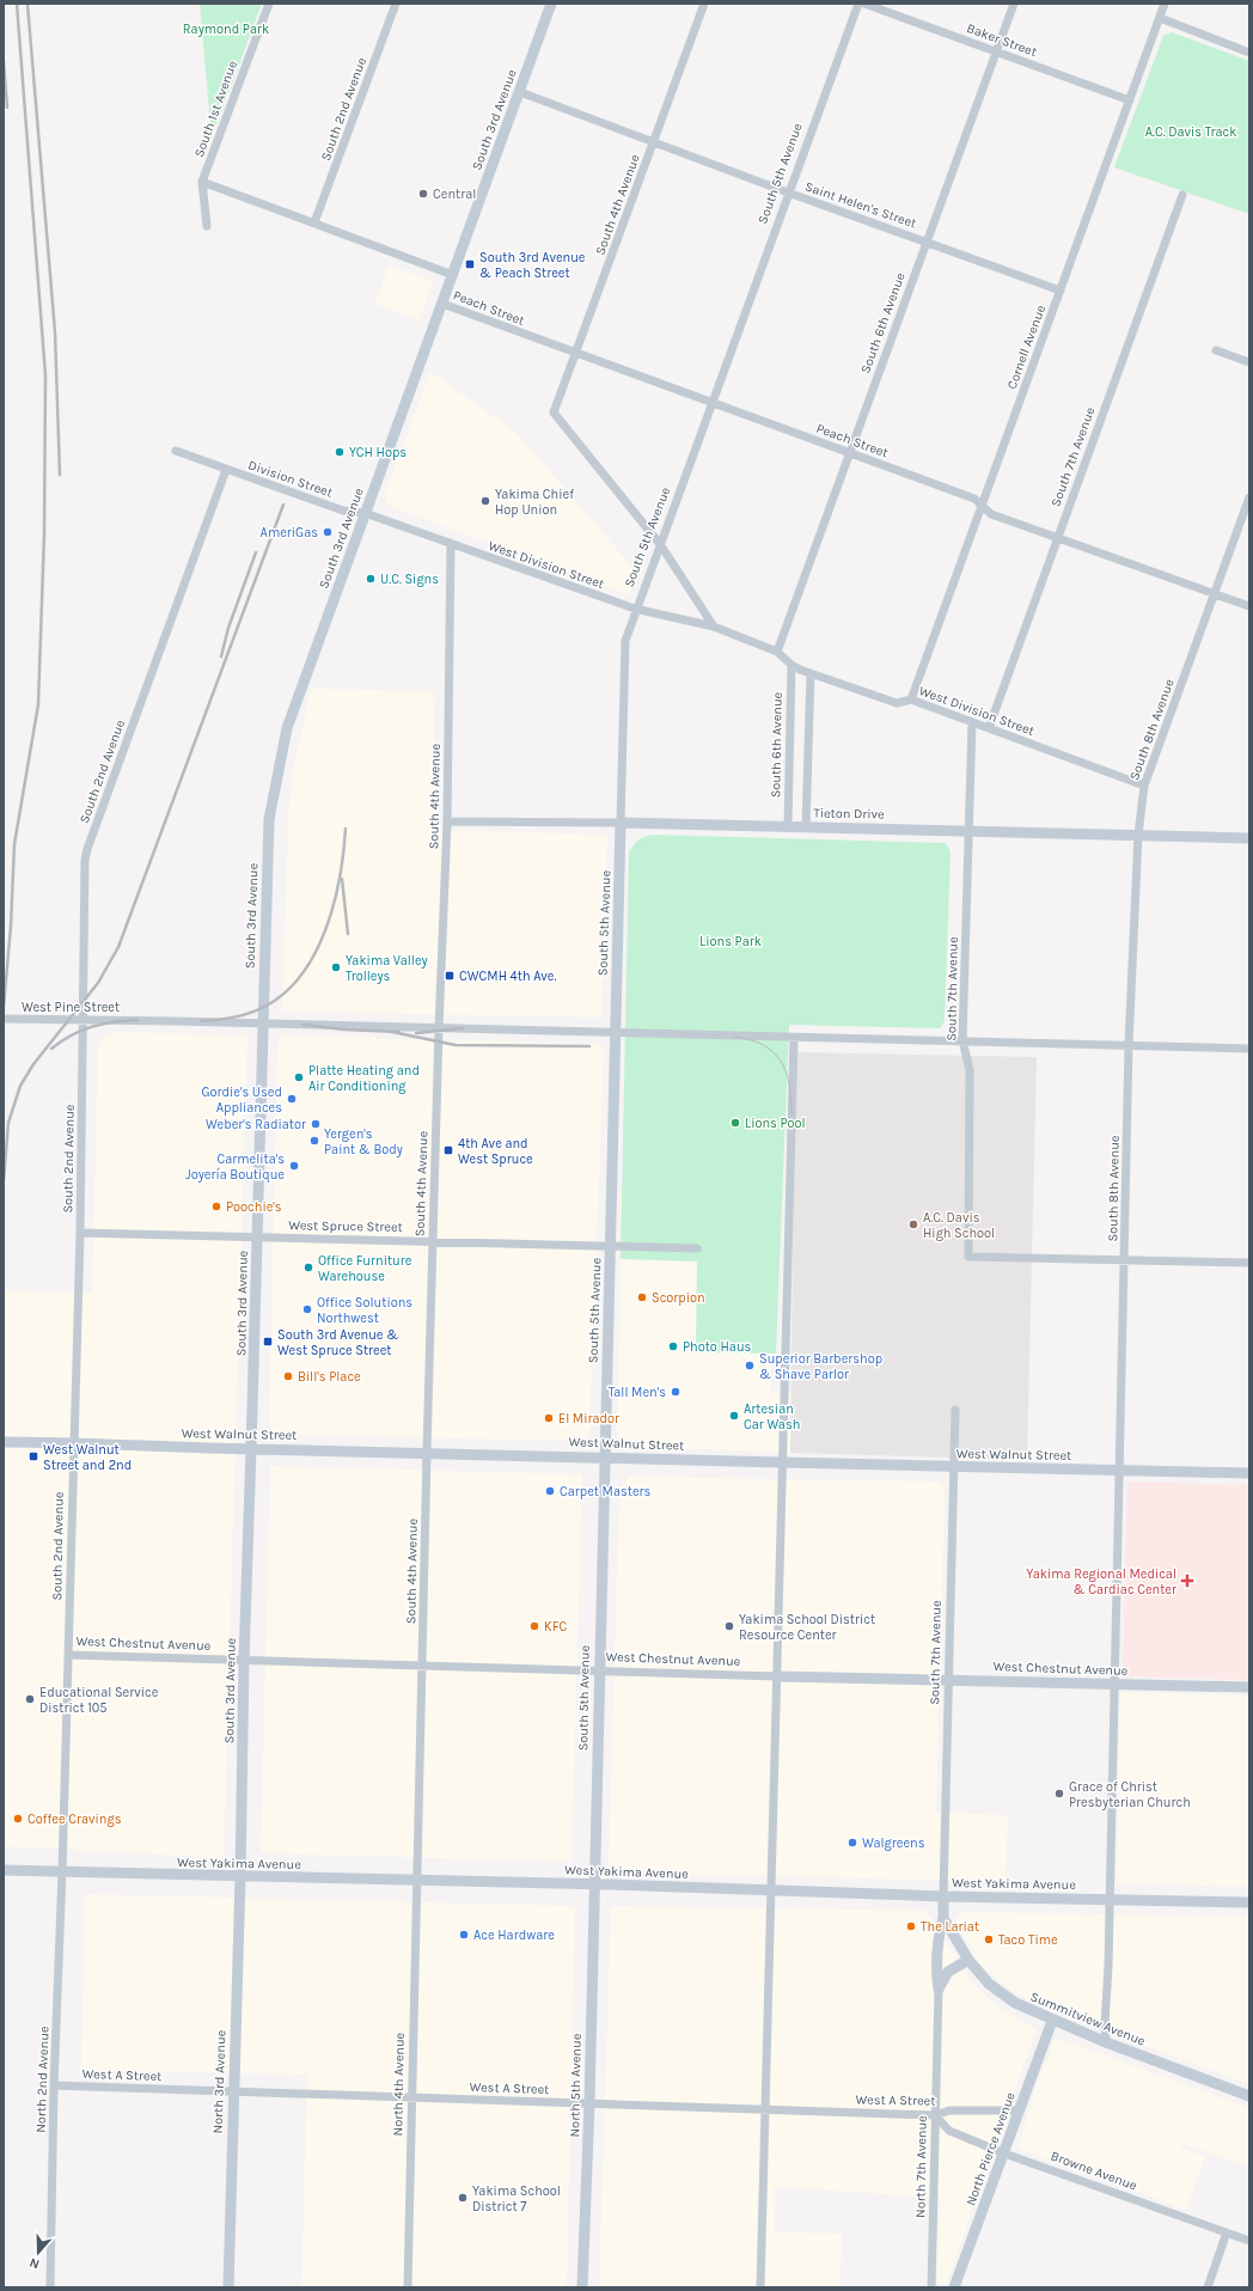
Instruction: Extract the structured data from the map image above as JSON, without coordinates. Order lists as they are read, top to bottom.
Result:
{
  "streets": {
    "street": [
      "Baker Street",
      "South 1st Avenue",
      "South 2nd Avenue",
      "South 3rd Avenue",
      "South 5th Avenue",
      "South 4th Avenue",
      "Saint Helen's Street",
      "Peach Street",
      "South 6th Avenue",
      "Cornell Avenue",
      "South 7th Avenue",
      "Division Street",
      "West Division Street",
      "South 8th Avenue",
      "Tieton Drive",
      "West Pine Street",
      "West Spruce Street",
      "West Walnut Street",
      "West Chestnut Avenue",
      "West Yakima Avenue",
      "Summitview Avenue",
      "West A Street",
      "North 2nd Avenue",
      "North 3rd Avenue",
      "North 4th Avenue",
      "North 5th Avenue",
      "North Pierce Avenue",
      "North 7th Avenue",
      "Browne Avenue"
    ]
  },
  "crossings": [
    ["Baker Street", "South 6th Avenue"],
    ["Baker Street", "Cornell Avenue"],
    ["South 1st Avenue", "Peach Street"],
    ["South 2nd Avenue", "Peach Street"],
    ["South 2nd Avenue", "Division Street"],
    ["South 2nd Avenue", "West Pine Street"],
    ["South 2nd Avenue", "West Spruce Street"],
    ["South 2nd Avenue", "West Walnut Street"],
    ["South 2nd Avenue", "West Chestnut Avenue"],
    ["South 2nd Avenue", "West Yakima Avenue"],
    ["South 2nd Avenue", "North 2nd Avenue"],
    ["South 3rd Avenue", "Saint Helen's Street"],
    ["South 3rd Avenue", "Peach Street"],
    ["South 3rd Avenue", "Division Street"],
    ["South 3rd Avenue", "West Pine Street"],
    ["South 3rd Avenue", "West Spruce Street"],
    ["South 3rd Avenue", "West Walnut Street"],
    ["South 3rd Avenue", "West Chestnut Avenue"],
    ["South 3rd Avenue", "West Yakima Avenue"],
    ["South 3rd Avenue", "North 3rd Avenue"],
    ["South 5th Avenue", "South 4th Avenue"],
    ["South 5th Avenue", "Saint Helen's Street"],
    ["South 5th Avenue", "Peach Street"],
    ["South 5th Avenue", "West Division Street"],
    ["South 5th Avenue", "Tieton Drive"],
    ["South 5th Avenue", "West Pine Street"],
    ["South 5th Avenue", "West Spruce Street"],
    ["South 5th Avenue", "West Walnut Street"],
    ["South 5th Avenue", "West Chestnut Avenue"],
    ["South 5th Avenue", "West Yakima Avenue"],
    ["South 5th Avenue", "North 5th Avenue"],
    ["South 4th Avenue", "Saint Helen's Street"],
    ["South 4th Avenue", "Peach Street"],
    ["South 4th Avenue", "Division Street"],
    ["South 4th Avenue", "West Division Street"],
    ["South 4th Avenue", "Tieton Drive"],
    ["South 4th Avenue", "West Pine Street"],
    ["South 4th Avenue", "West Spruce Street"],
    ["South 4th Avenue", "West Walnut Street"],
    ["South 4th Avenue", "West Chestnut Avenue"],
    ["South 4th Avenue", "West Yakima Avenue"],
    ["South 4th Avenue", "North 4th Avenue"],
    ["Saint Helen's Street", "South 6th Avenue"],
    ["Saint Helen's Street", "Cornell Avenue"],
    ["Peach Street", "South 6th Avenue"],
    ["Peach Street", "Cornell Avenue"],
    ["Peach Street", "South 7th Avenue"],
    ["Peach Street", "South 8th Avenue"],
    ["South 6th Avenue", "West Division Street"],
    ["South 6th Avenue", "Tieton Drive"],
    ["Cornell Avenue", "West Division Street"],
    ["South 7th Avenue", "West Division Street"],
    ["South 7th Avenue", "South 8th Avenue"],
    ["South 7th Avenue", "Tieton Drive"],
    ["South 7th Avenue", "West Pine Street"],
    ["South 7th Avenue", "West Walnut Street"],
    ["South 7th Avenue", "West Chestnut Avenue"],
    ["South 7th Avenue", "West Yakima Avenue"],
    ["South 7th Avenue", "Summitview Avenue"],
    ["Division Street", "West Division Street"],
    ["West Division Street", "South 8th Avenue"],
    ["South 8th Avenue", "Tieton Drive"],
    ["South 8th Avenue", "West Pine Street"],
    ["South 8th Avenue", "West Walnut Street"],
    ["South 8th Avenue", "West Chestnut Avenue"],
    ["South 8th Avenue", "West Yakima Avenue"],
    ["South 8th Avenue", "Summitview Avenue"],
    ["West Yakima Avenue", "Summitview Avenue"],
    ["West Yakima Avenue", "North 2nd Avenue"],
    ["West Yakima Avenue", "North 3rd Avenue"],
    ["West Yakima Avenue", "North 4th Avenue"],
    ["West Yakima Avenue", "North 5th Avenue"],
    ["Summitview Avenue", "North Pierce Avenue"],
    ["West A Street", "North 2nd Avenue"],
    ["West A Street", "North 3rd Avenue"],
    ["West A Street", "North 4th Avenue"],
    ["West A Street", "North 5th Avenue"],
    ["West A Street", "North Pierce Avenue"],
    ["West A Street", "North 7th Avenue"],
    ["West A Street", "Browne Avenue"],
    ["North Pierce Avenue", "Browne Avenue"],
    ["North 7th Avenue", "Browne Avenue"]
  ],
  "parks": ["Raymond Park", "A.C. Davis Track", "Lions Park"],
  "places": {
    "other": [
      "Central",
      "YCH Hops",
      "Yakima Chief Hop Union",
      "AmeriGas",
      "U.C. Signs",
      "Yakima Valley Trolleys",
      "Platte Heating and Air Conditioning",
      "Gordie's Used Appliances",
      "Lions Pool",
      "Weber's Radiator",
      "Yergen's Paint & Body",
      "Carmelita's Joyería Boutique",
      "Poochie's",
      "A.C. Davis High School",
      "Office Furniture Warehouse",
      "Scorpion",
      "Office Solutions Northwest",
      "Photo Haus",
      "Superior Barbershop & Shave Parlor",
      "Bill's Place",
      "Tall Men's",
      "Artesian Car Wash",
      "El Mirador",
      "Carpet Masters",
      "KFC",
      "Yakima School District Resource Center",
      "Educational Service District 105",
      "Grace of Christ Presbyterian Church",
      "Coffee Cravings",
      "Walgreens",
      "The Lariat",
      "Ace Hardware",
      "Taco Time",
      "Yakima School District 7"
    ],
    "transit": [
      "South 3rd Avenue & Peach Street",
      "CWCMH 4th Ave.",
      "4th Ave and West Spruce",
      "South 3rd Avenue & West Spruce Street",
      "West Walnut Street and 2nd"
    ],
    "health": ["Yakima Regional Medical & Cardiac Center"]
  },
  "north": "bottom"
}
